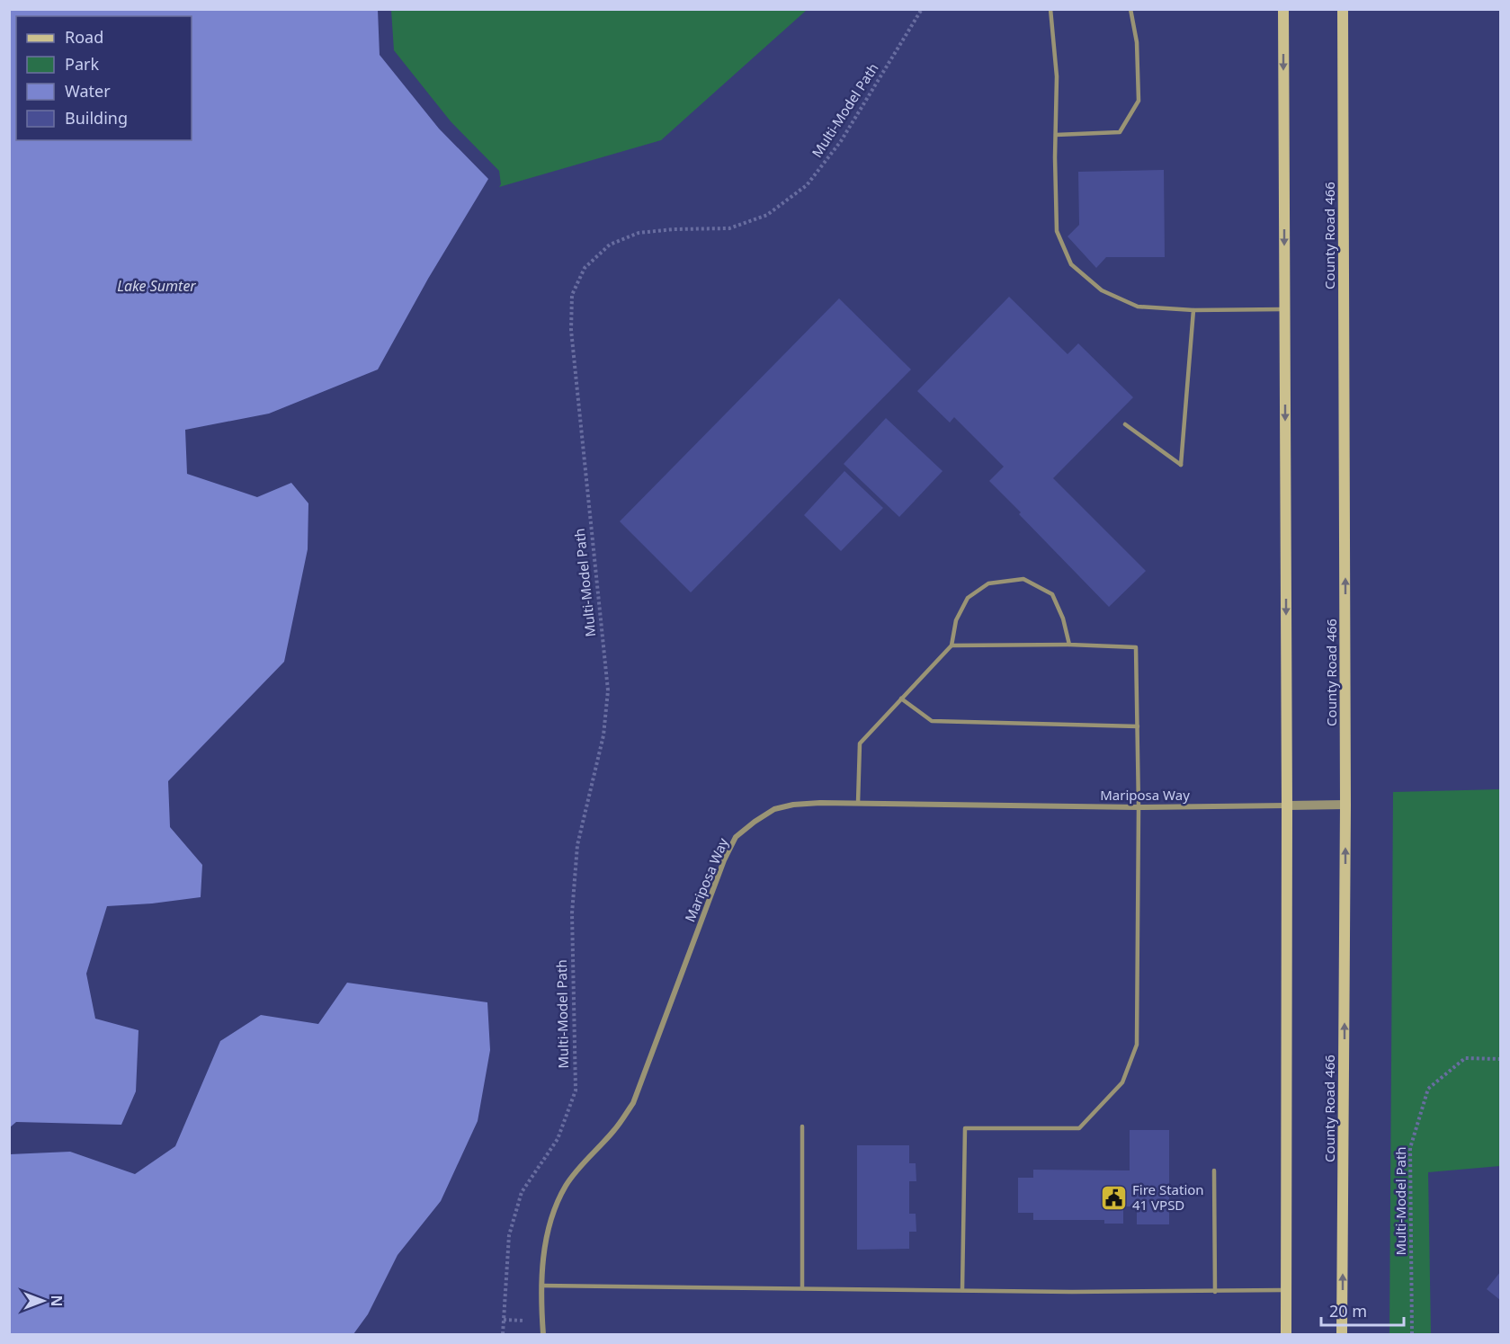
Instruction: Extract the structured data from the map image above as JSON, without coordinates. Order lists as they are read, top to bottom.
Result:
{
  "streets": {
    "main road": ["County Road 466"],
    "street": ["Mariposa Way"],
    "path": ["Multi-Model Path"]
  },
  "water": ["Lake Sumter"],
  "places": {
    "public building": ["Fire Station 41 VPSD"]
  },
  "legend": [
    "Road",
    "Park",
    "Water",
    "Building"
  ],
  "scale_bar": "20 m",
  "north": "right"
}
